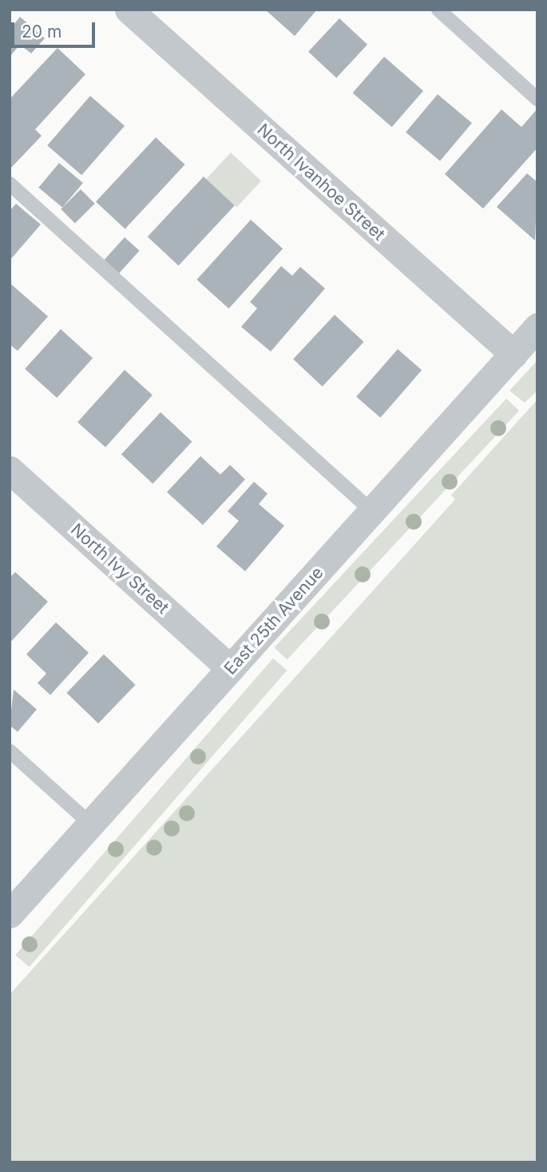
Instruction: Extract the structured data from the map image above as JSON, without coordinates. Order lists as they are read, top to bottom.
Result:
{
  "streets": {
    "street": ["North Ivanhoe Street", "North Ivy Street", "East 25th Avenue"]
  },
  "crossings": [
    ["North Ivanhoe Street", "East 25th Avenue"],
    ["North Ivy Street", "East 25th Avenue"]
  ],
  "scale_bar": "20 m"
}
